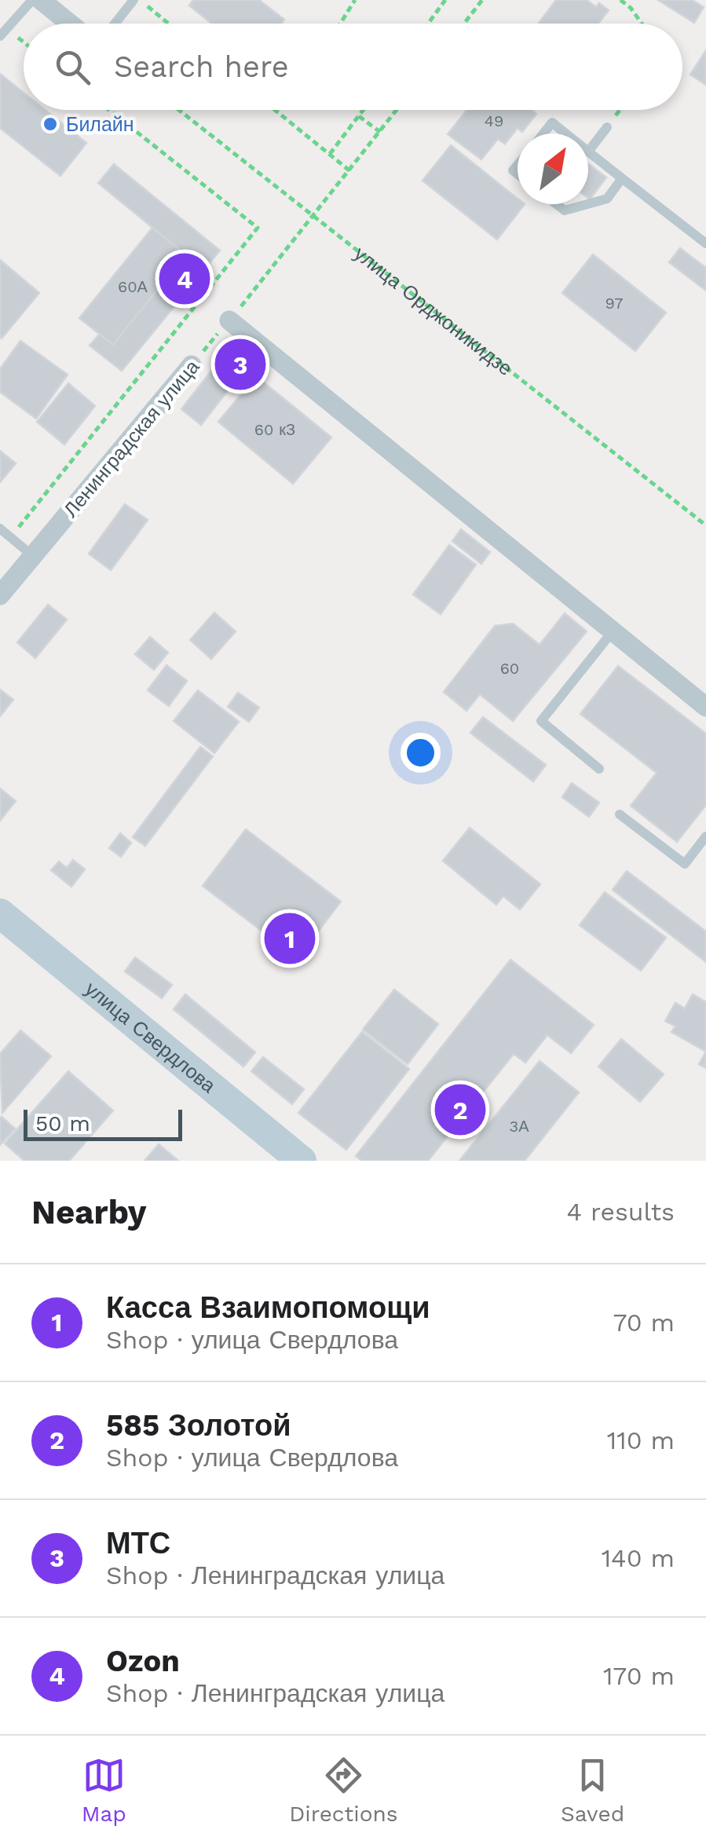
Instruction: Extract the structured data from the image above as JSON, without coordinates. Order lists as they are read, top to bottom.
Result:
{
  "streets": {
    "street": ["Ленинградская улица", "улица Свердлова"],
    "path": ["улица Орджоникидзе"]
  },
  "crossings": [
    ["улица Орджоникидзе", "Ленинградская улица"]
  ],
  "places": ["Билайн"],
  "house_numbers": [
    "49",
    "60А",
    "97",
    "60 кЗ",
    "60",
    "3А"
  ],
  "scale_bar": "50 m",
  "north": "top right",
  "page": {
    "search": "Search here",
    "pins": [
      "4",
      "3",
      "1",
      "2"
    ],
    "scale": "50 m",
    "heading": ["Nearby", "4 results"],
    "list": [
      {
        "mark": "1",
        "name": "Касса Взаимопомощи",
        "note": "Shop · улица Свердлова",
        "value": "70 m"
      },
      {
        "mark": "2",
        "name": "585 Золотой",
        "note": "Shop · улица Свердлова",
        "value": "110 m"
      },
      {
        "mark": "3",
        "name": "МТС",
        "note": "Shop · Ленинградская улица",
        "value": "140 m"
      },
      {
        "mark": "4",
        "name": "Ozon",
        "note": "Shop · Ленинградская улица",
        "value": "170 m"
      }
    ],
    "nav": ["Map", "Directions", "Saved"]
  }
}
